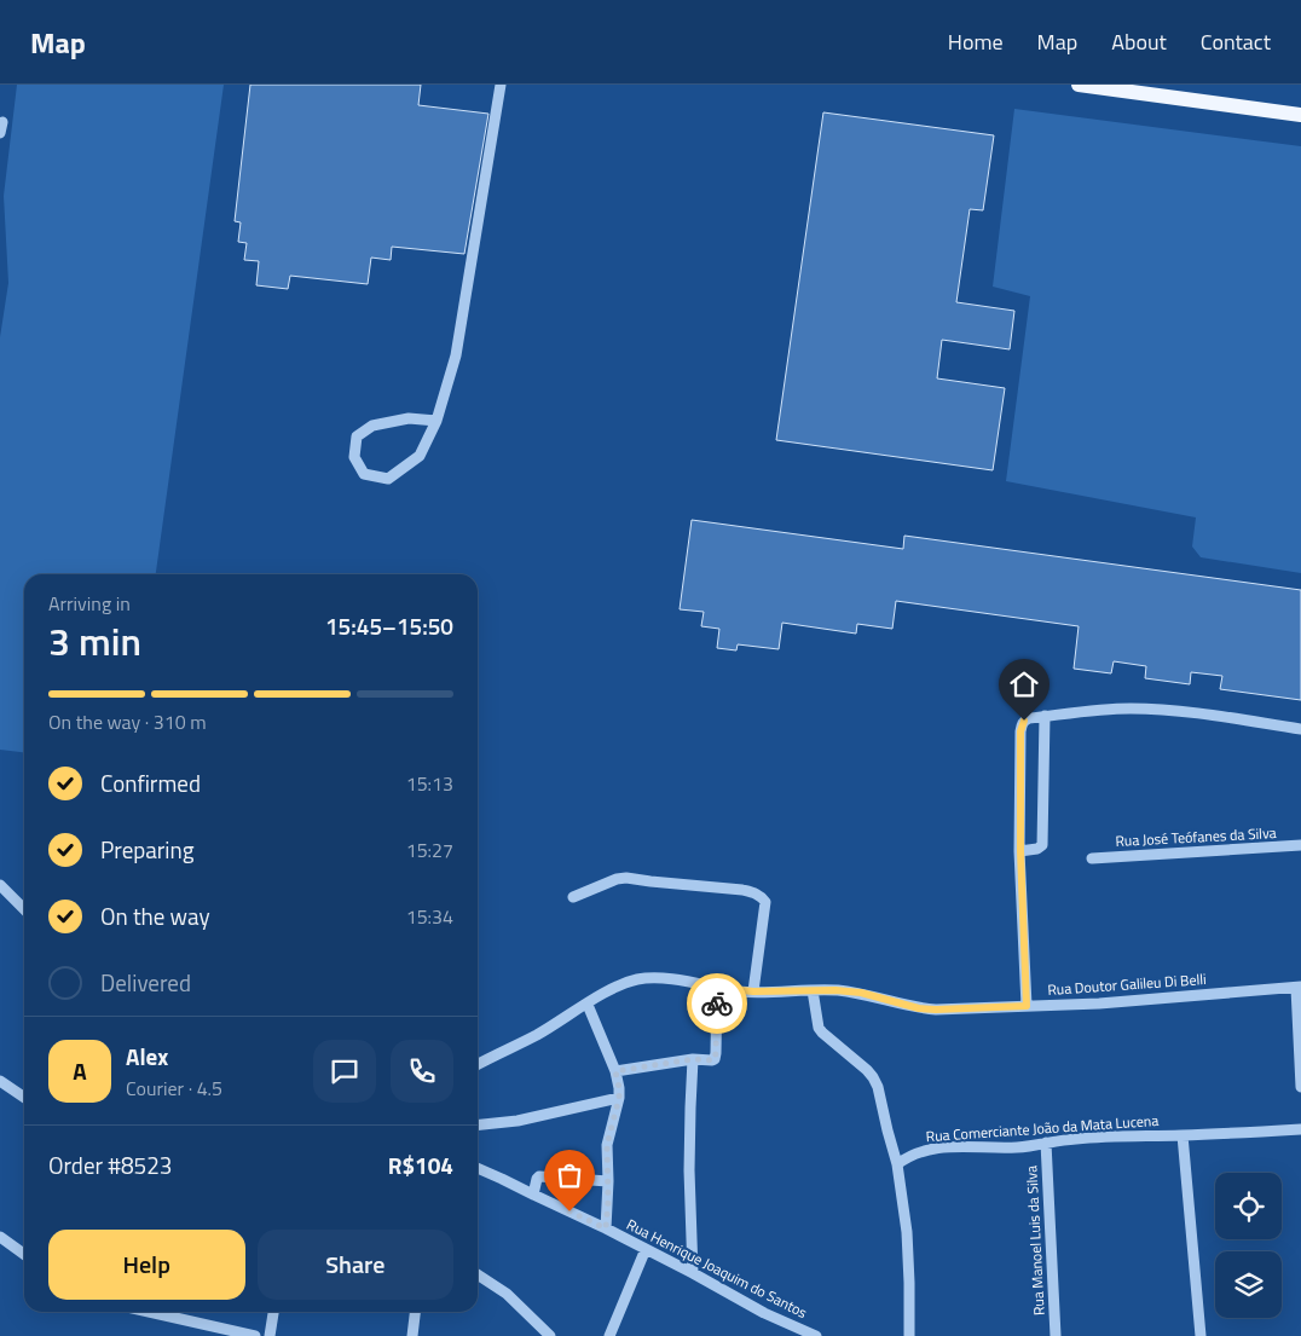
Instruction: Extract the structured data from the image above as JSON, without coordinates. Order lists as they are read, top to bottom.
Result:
{
  "streets": {
    "street": [
      "Rua José Teófanes da Silva",
      "Rua Doutor Galileu Di Belli",
      "Rua Comerciante João da Mata Lucena",
      "Rua Manoel Luis da Silva",
      "Rua Henrique Joaquim do Santos"
    ]
  },
  "crossings": [
    ["Rua Comerciante João da Mata Lucena", "Rua Manoel Luis da Silva"]
  ],
  "page": {
    "header": "Map",
    "nav": [
      "Home",
      "Map",
      "About",
      "Contact"
    ],
    "heading": ["3 min", "Arriving in", "15:45–15:50"],
    "panel": [
      "Alex",
      "Courier · 4.5",
      "Order #8523",
      "R$104"
    ],
    "bar": "On the way · 310 m",
    "list": [
      ["Confirmed", "15:13"],
      ["Preparing", "15:27"],
      ["On the way", "15:34"],
      "Delivered"
    ],
    "round": "A",
    "buttons": ["Help", "Share"]
  }
}
